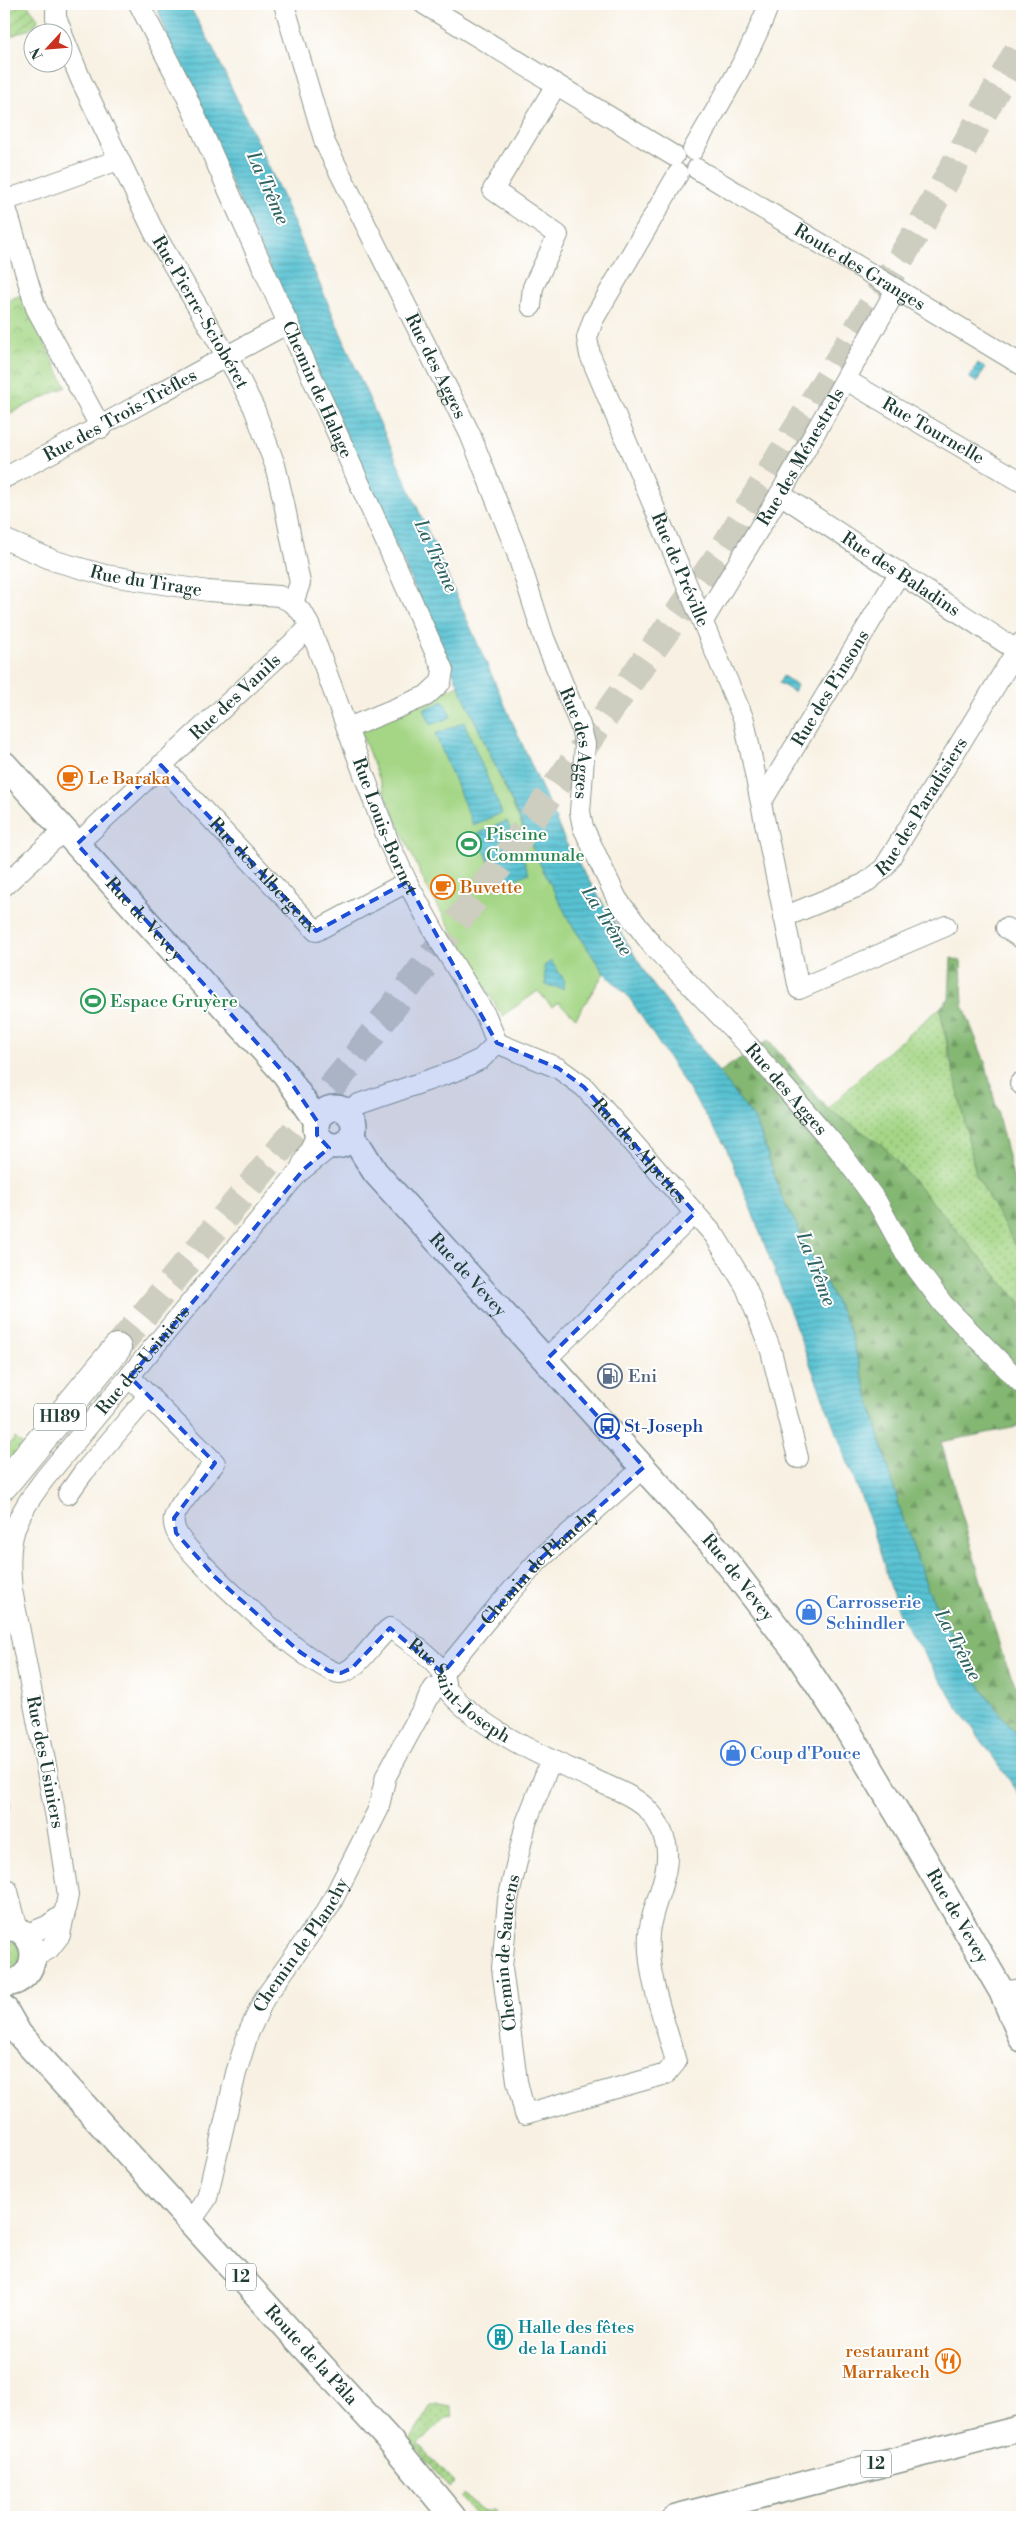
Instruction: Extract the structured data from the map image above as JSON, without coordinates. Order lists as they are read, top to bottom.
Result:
{
  "streets": {
    "highway": ["H189"],
    "main road": ["Rue de Vevey", "12", "Route de la Pâla"],
    "street": [
      "Route des Granges",
      "Rue Pierre-Sciobéret",
      "Rue des Agges",
      "Chemin de Halage",
      "Rue des Trois-Trèfles",
      "Rue Tournelle",
      "Rue des Ménestrels",
      "Rue de Préville",
      "Rue des Baladins",
      "Rue du Tirage",
      "Rue des Pinsons",
      "Rue des Vanils",
      "Rue des Paradisiers",
      "Rue Louis-Bornet",
      "Rue des Albergeux",
      "Rue des Alpettes",
      "Rue des Usiniers",
      "Chemin de Planchy",
      "Rue Saint-Joseph",
      "Chemin de Saucens"
    ]
  },
  "crossings": [
    ["Route des Granges", "Rue des Ménestrels"],
    ["Route des Granges", "Rue de Préville"],
    ["Rue Pierre-Sciobéret", "Rue des Trois-Trèfles"],
    ["Rue Pierre-Sciobéret", "Rue du Tirage"],
    ["Rue Pierre-Sciobéret", "Rue Louis-Bornet"],
    ["Chemin de Halage", "Rue des Trois-Trèfles"],
    ["Chemin de Halage", "Rue Louis-Bornet"],
    ["Rue Tournelle", "Rue des Ménestrels"],
    ["Rue des Ménestrels", "Rue de Préville"],
    ["Rue des Ménestrels", "Rue des Baladins"],
    ["Rue de Préville", "Rue des Pinsons"],
    ["Rue de Préville", "Rue des Paradisiers"],
    ["Rue des Baladins", "Rue des Pinsons"],
    ["Rue des Baladins", "Rue des Paradisiers"],
    ["Rue du Tirage", "Rue Louis-Bornet"],
    ["Rue des Vanils", "Rue Louis-Bornet"],
    ["Rue des Vanils", "Rue des Albergeux"],
    ["Rue des Vanils", "Rue de Vevey"],
    ["Rue Louis-Bornet", "Rue des Albergeux"],
    ["Rue Louis-Bornet", "Rue des Alpettes"],
    ["Rue de Vevey", "Rue des Usiniers"],
    ["Rue de Vevey", "Chemin de Planchy"],
    ["Rue des Usiniers", "Rue Saint-Joseph"],
    ["Rue des Usiniers", "12"],
    ["Chemin de Planchy", "Rue Saint-Joseph"],
    ["Chemin de Planchy", "Route de la Pâla"],
    ["Rue Saint-Joseph", "Chemin de Saucens"],
    ["12", "Route de la Pâla"]
  ],
  "water": ["La Trême"],
  "places": {
    "cafe": ["Le Baraka", "Buvette"],
    "sports": ["Piscine Communale", "Espace Gruyère"],
    "fuel station": ["Eni"],
    "bus stop": ["St-Joseph"],
    "shop": ["Carrosserie Schindler", "Coup d'Pouce"],
    "building": ["Halle des fêtes de la Landi"],
    "restaurant": ["restaurant Marrakech"]
  },
  "north": "bottom left"
}
